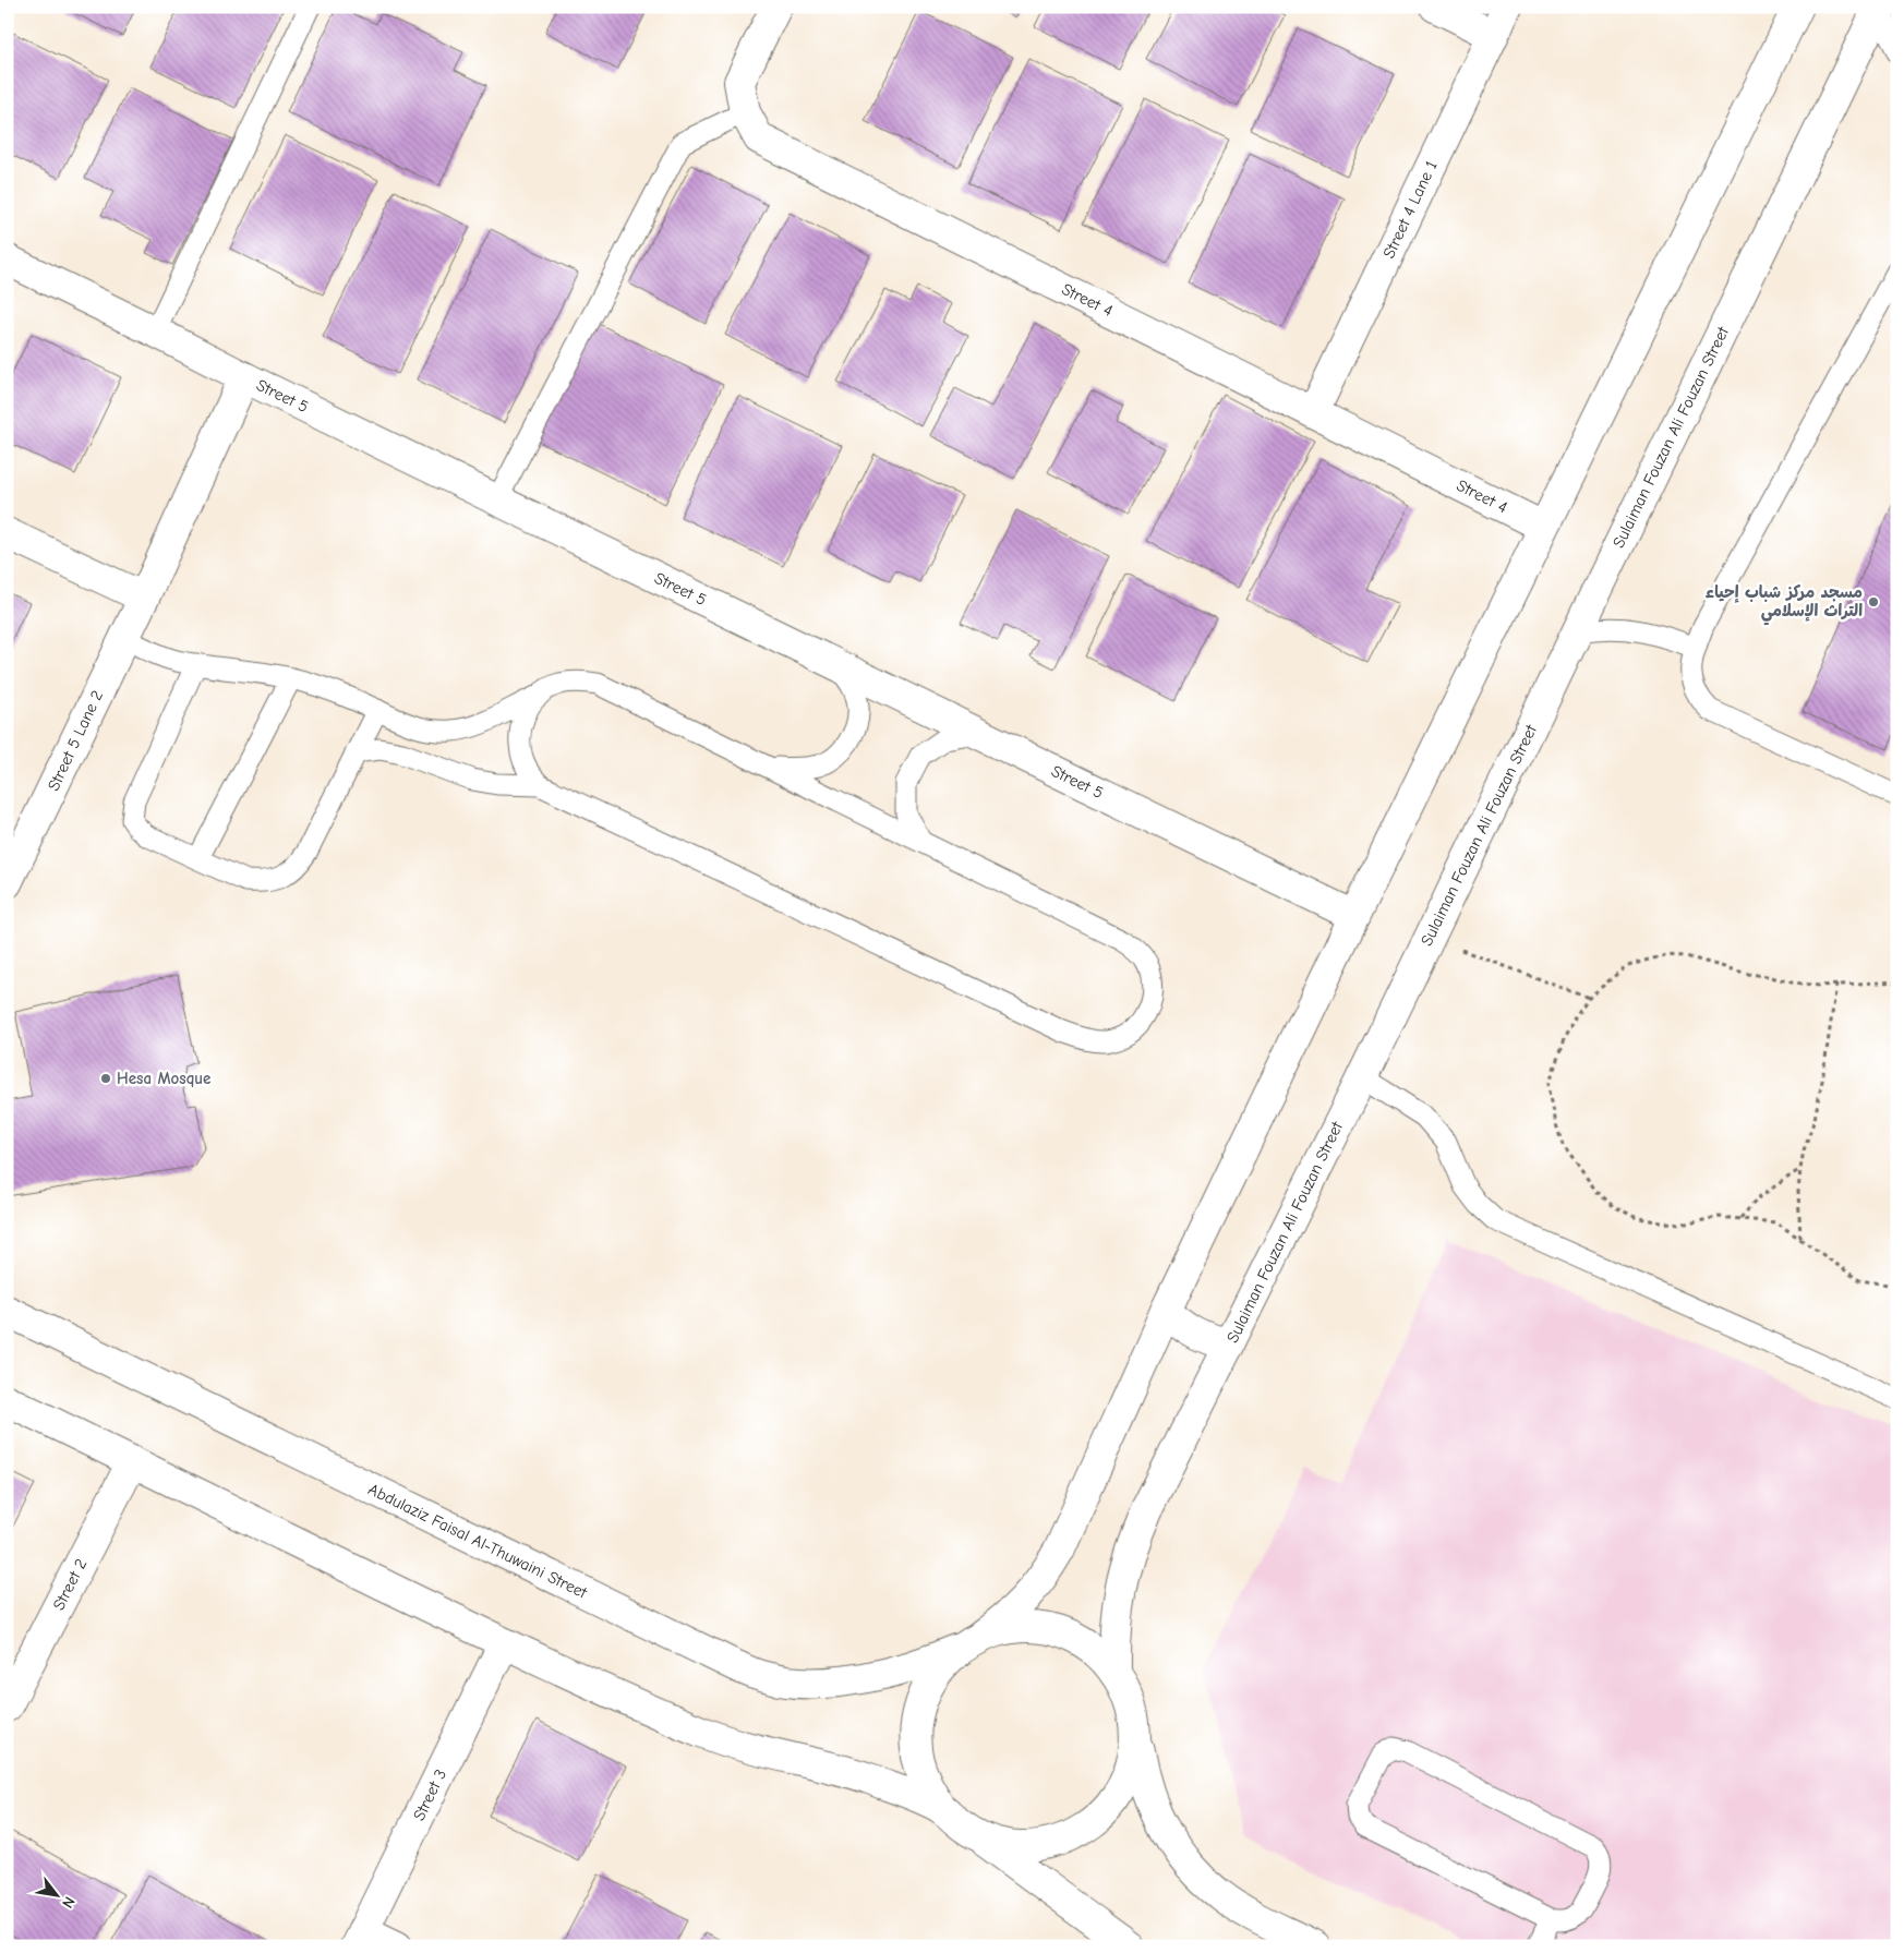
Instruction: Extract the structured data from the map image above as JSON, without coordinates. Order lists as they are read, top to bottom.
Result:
{
  "streets": {
    "street": [
      "Street 4 Lane 1",
      "Street 4",
      "Street 5",
      "Sulaiman Fouzan Ali Fouzan Street",
      "Street 5 Lane 2",
      "Abdulaziz Faisal Al-Thuwaini Street",
      "Street 2",
      "Street 3"
    ]
  },
  "crossings": [
    ["Street 4 Lane 1", "Street 4"],
    ["Street 5", "Street 5 Lane 2"]
  ],
  "places": ["مسجد مركز شباب إحياء التراث الإسلامي", "Hesa Mosque"],
  "north": "bottom right"
}
